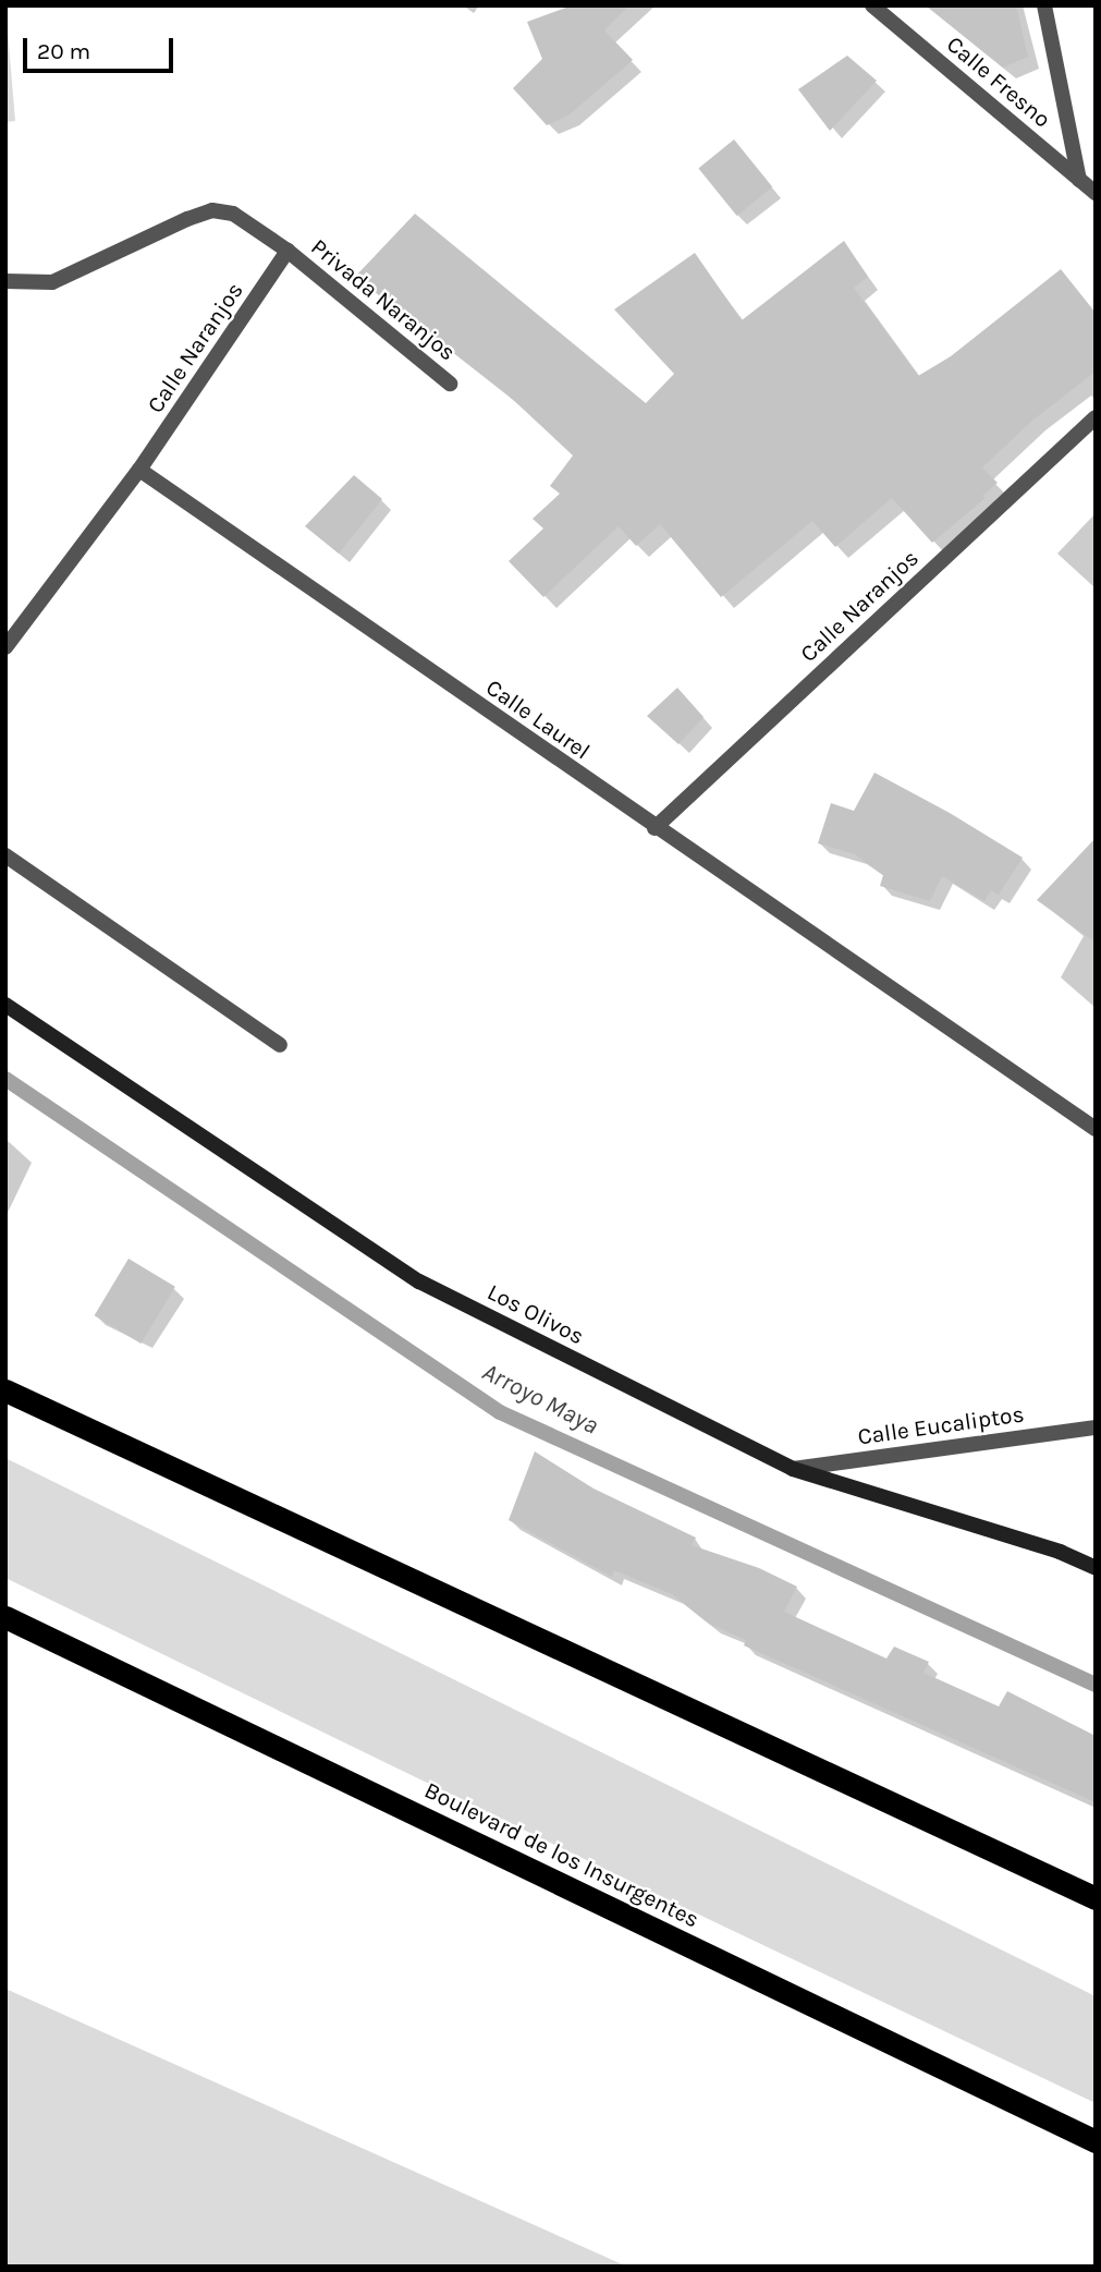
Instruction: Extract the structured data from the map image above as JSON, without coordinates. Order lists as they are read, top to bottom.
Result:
{
  "streets": {
    "highway": ["Boulevard de los Insurgentes"],
    "street": [
      "Calle Fresno",
      "Privada Naranjos",
      "Calle Naranjos",
      "Calle Laurel",
      "Los Olivos",
      "Calle Eucaliptos"
    ]
  },
  "crossings": [
    ["Privada Naranjos", "Calle Naranjos"],
    ["Calle Naranjos", "Calle Laurel"],
    ["Los Olivos", "Calle Eucaliptos"]
  ],
  "water": ["Arroyo Maya"],
  "scale_bar": "20 m"
}
